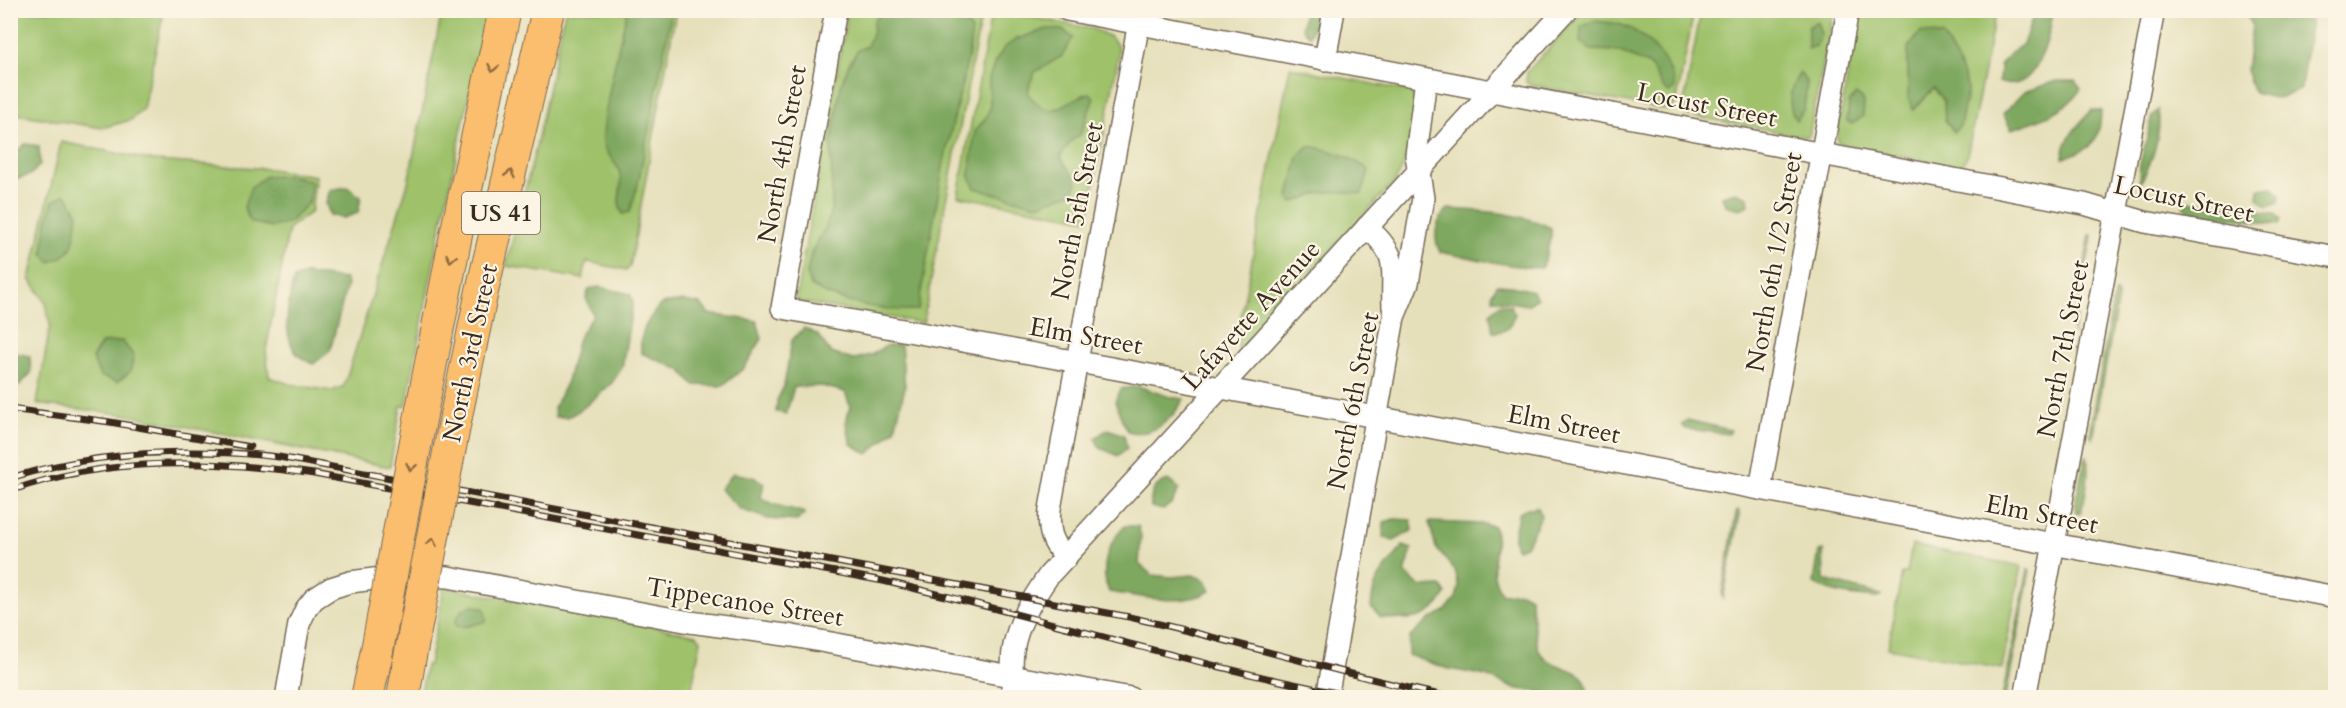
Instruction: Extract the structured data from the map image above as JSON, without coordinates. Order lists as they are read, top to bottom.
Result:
{
  "streets": {
    "highway": ["US 41", "North 3rd Street"],
    "street": [
      "Locust Street",
      "North 4th Street",
      "North 5th Street",
      "North 6th 1/2 Street",
      "Lafayette Avenue",
      "Elm Street",
      "North 7th Street",
      "North 6th Street",
      "Tippecanoe Street"
    ]
  },
  "crossings": [
    ["Locust Street", "North 5th Street"],
    ["Locust Street", "North 6th 1/2 Street"],
    ["Locust Street", "Lafayette Avenue"],
    ["Locust Street", "North 7th Street"],
    ["Locust Street", "North 6th Street"],
    ["North 4th Street", "Elm Street"],
    ["North 5th Street", "Lafayette Avenue"],
    ["North 5th Street", "Elm Street"],
    ["North 6th 1/2 Street", "Elm Street"],
    ["Lafayette Avenue", "Elm Street"],
    ["Lafayette Avenue", "North 6th Street"],
    ["Lafayette Avenue", "Tippecanoe Street"],
    ["Elm Street", "North 7th Street"],
    ["Elm Street", "North 6th Street"]
  ]
}
